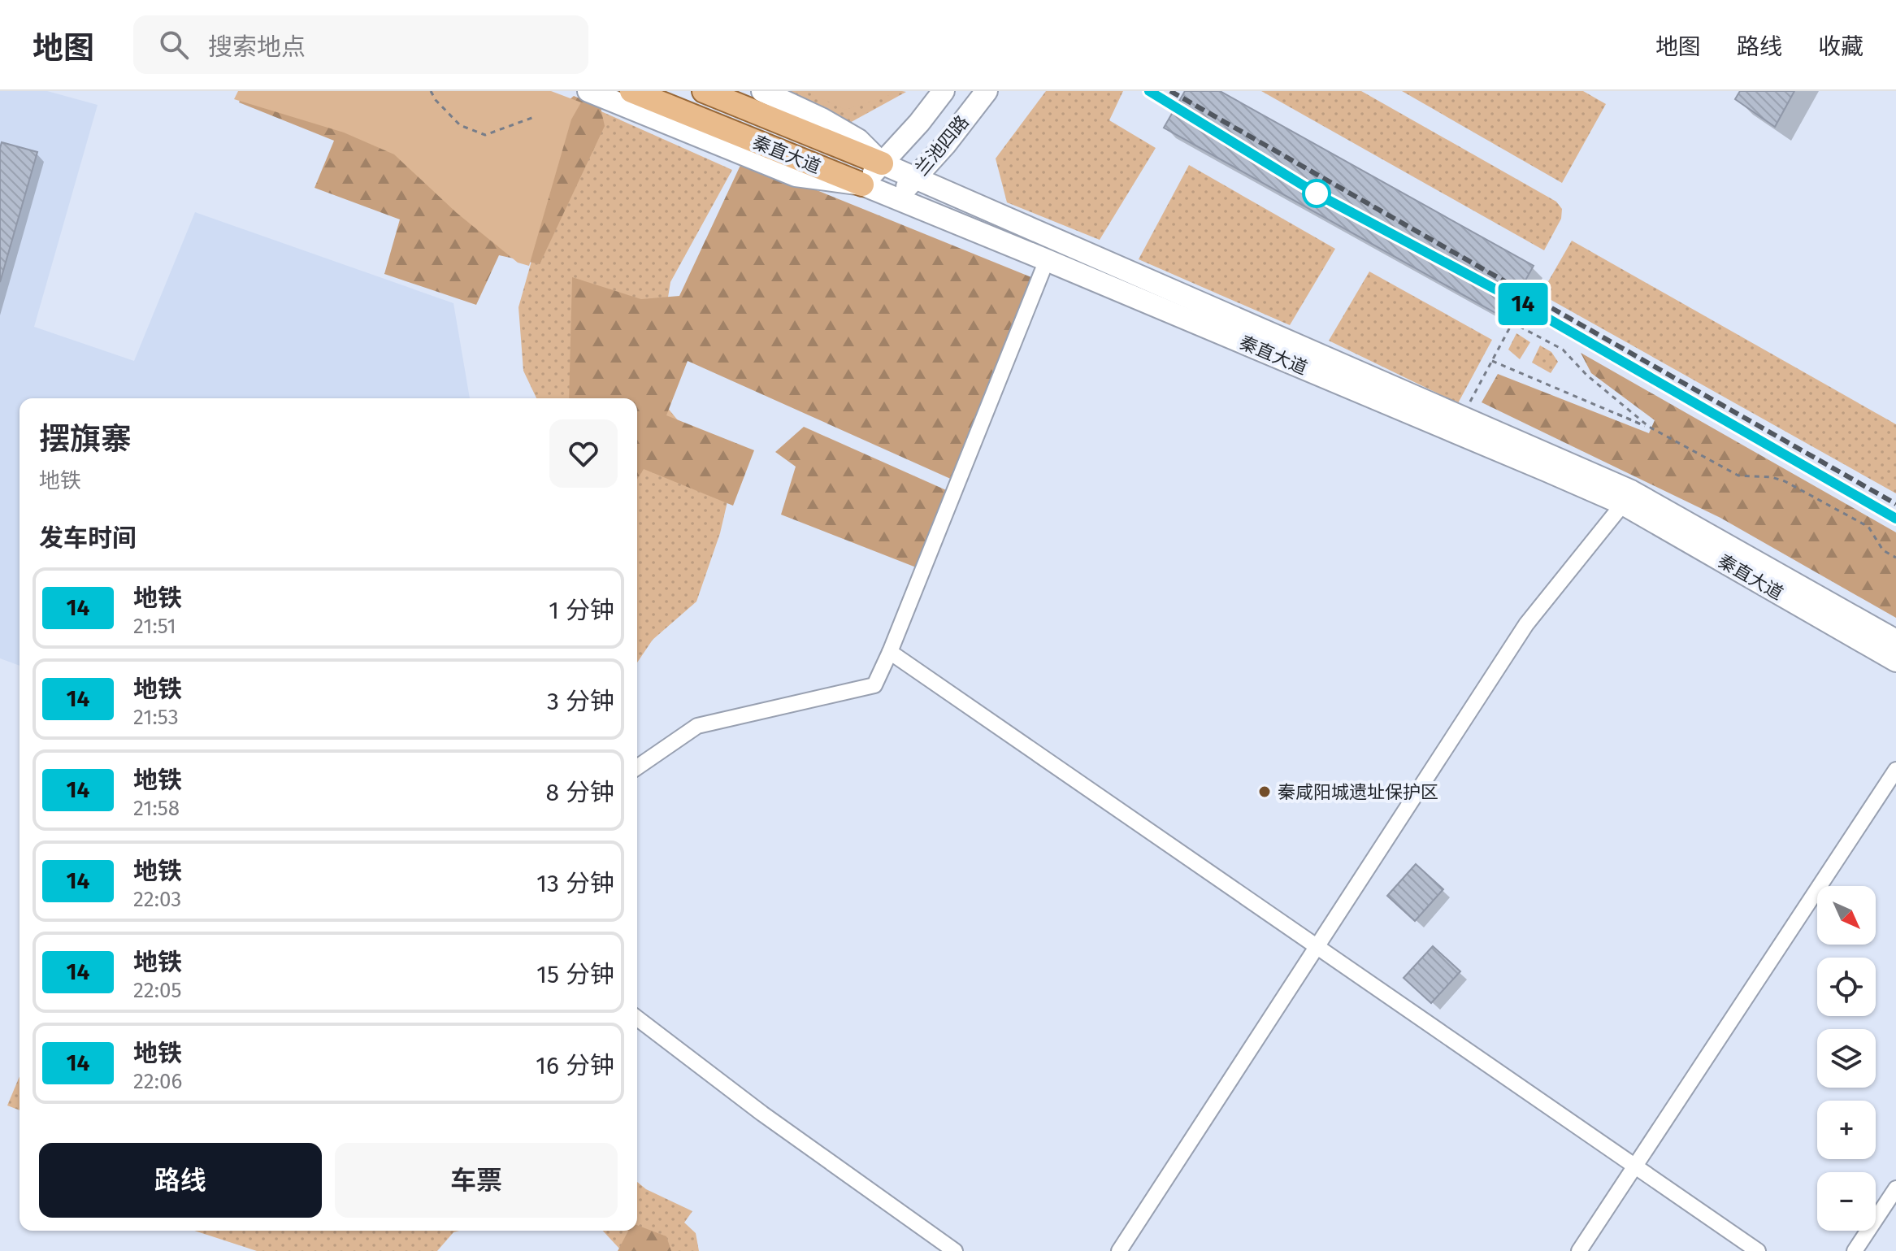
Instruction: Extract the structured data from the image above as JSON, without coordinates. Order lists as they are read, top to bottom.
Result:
{
  "streets": {
    "main road": ["秦直大道"],
    "street": ["兰池四路"]
  },
  "crossings": [
    ["兰池四路", "秦直大道"]
  ],
  "places": ["秦咸阳城遗址保护区"],
  "lines": ["metro line 14"],
  "north": "bottom right",
  "page": {
    "header": "地图",
    "search": "搜索地点",
    "nav": ["地图", "路线", "收藏"],
    "on_map": "14",
    "heading": [
      ["摆旗寨", "地铁"],
      "发车时间"
    ],
    "list": [
      {
        "mark": "14",
        "name": "地铁",
        "note": "21:51",
        "value": "1 分钟"
      },
      {
        "mark": "14",
        "name": "地铁",
        "note": "21:53",
        "value": "3 分钟"
      },
      {
        "mark": "14",
        "name": "地铁",
        "note": "21:58",
        "value": "8 分钟"
      },
      {
        "mark": "14",
        "name": "地铁",
        "note": "22:03",
        "value": "13 分钟"
      },
      {
        "mark": "14",
        "name": "地铁",
        "note": "22:05",
        "value": "15 分钟"
      },
      {
        "mark": "14",
        "name": "地铁",
        "note": "22:06",
        "value": "16 分钟"
      }
    ],
    "map_buttons": ["+", "−"],
    "buttons": ["路线", "车票"]
  }
}
